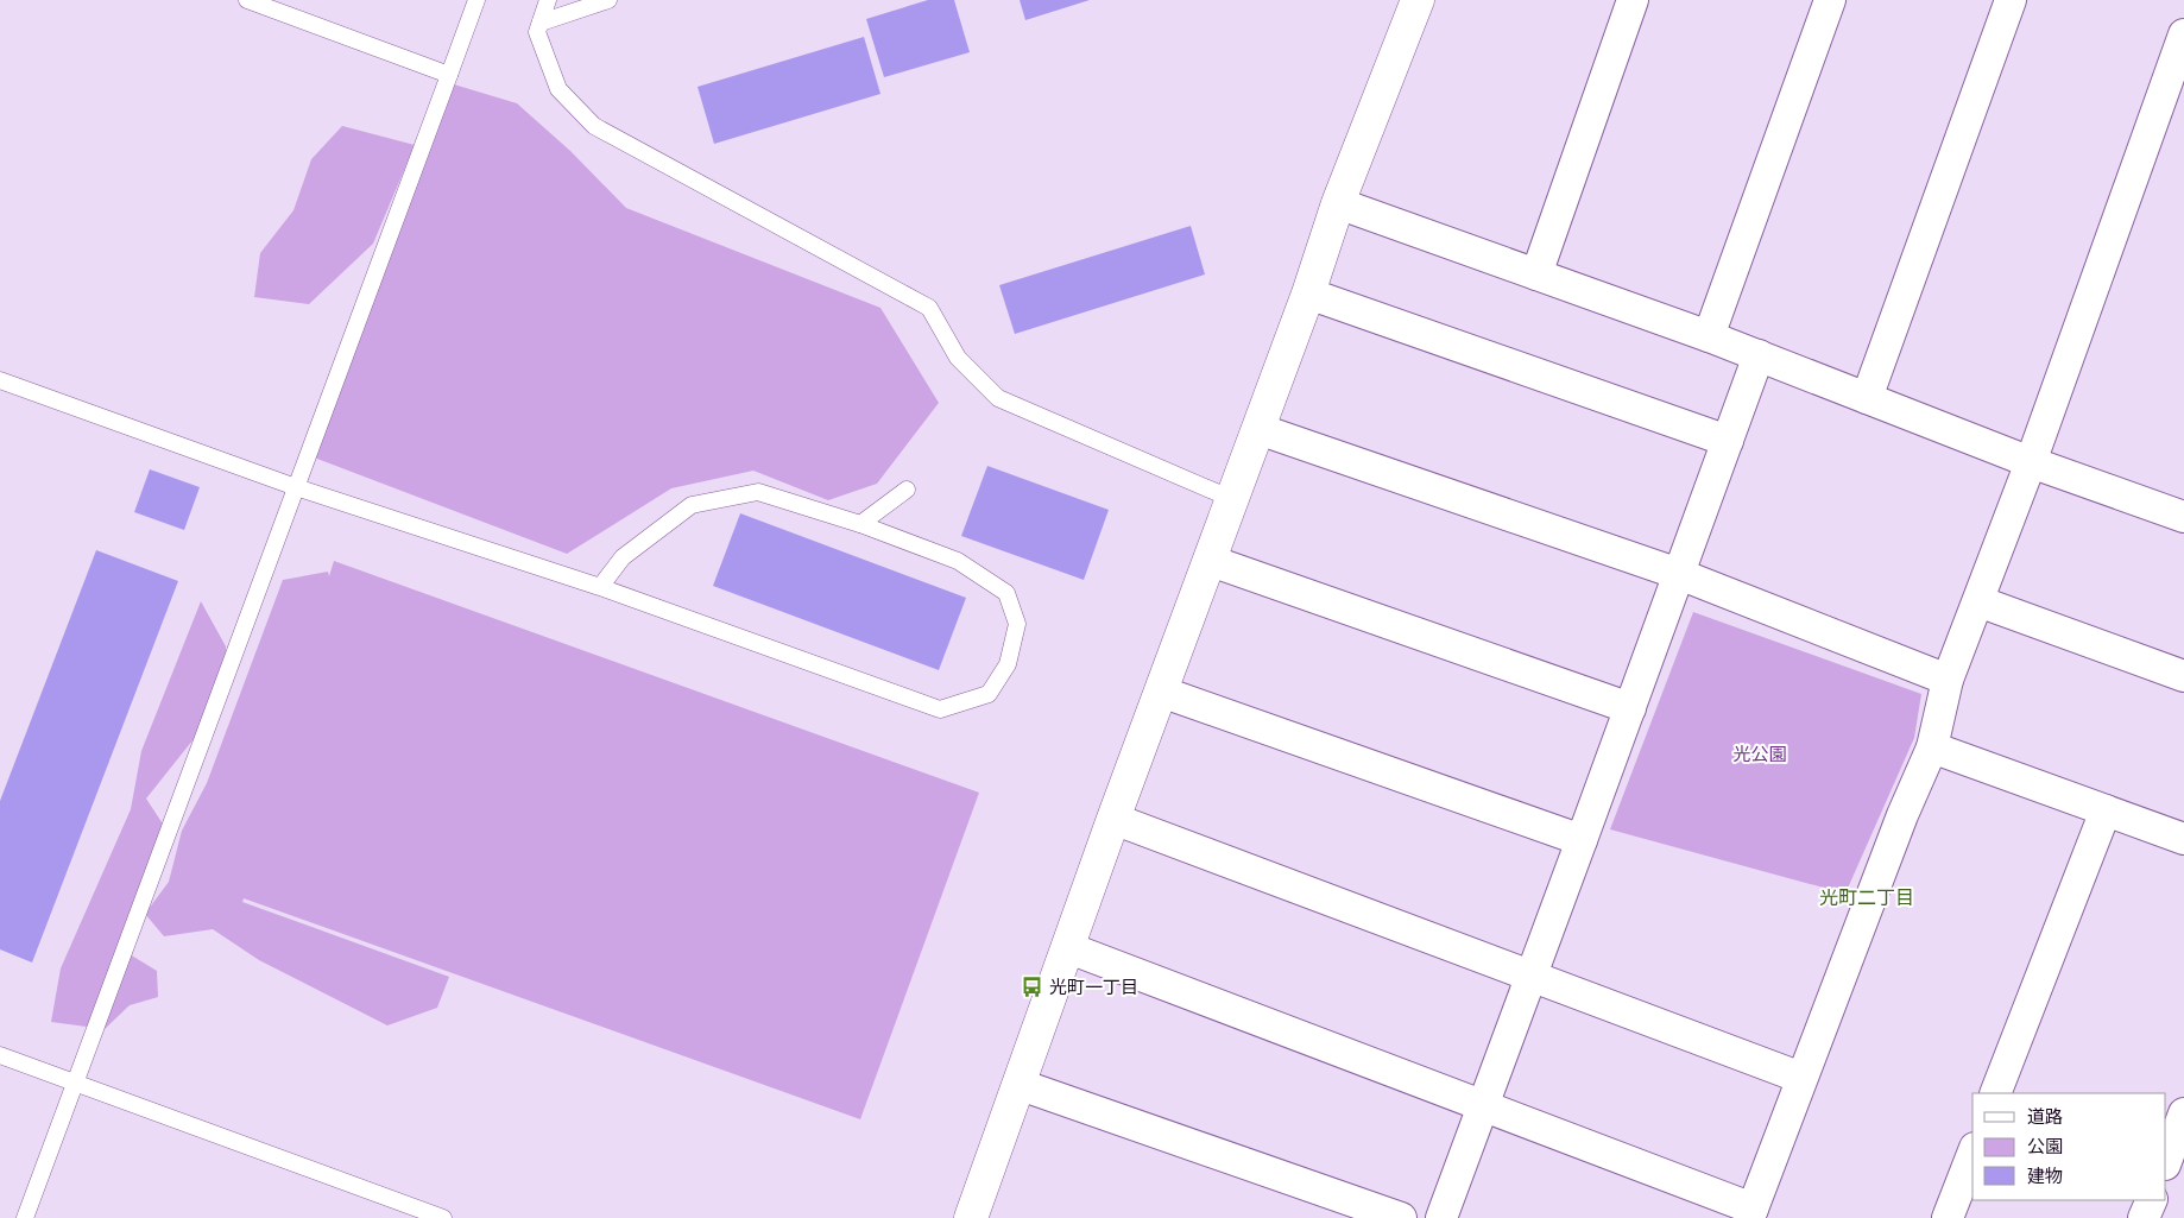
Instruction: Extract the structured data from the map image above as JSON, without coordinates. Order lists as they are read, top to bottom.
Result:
{
  "districts": ["光町二丁目"],
  "parks": ["光公園"],
  "places": {
    "bus stop": ["光町一丁目"]
  },
  "legend": ["道路", "公園", "建物"]
}
